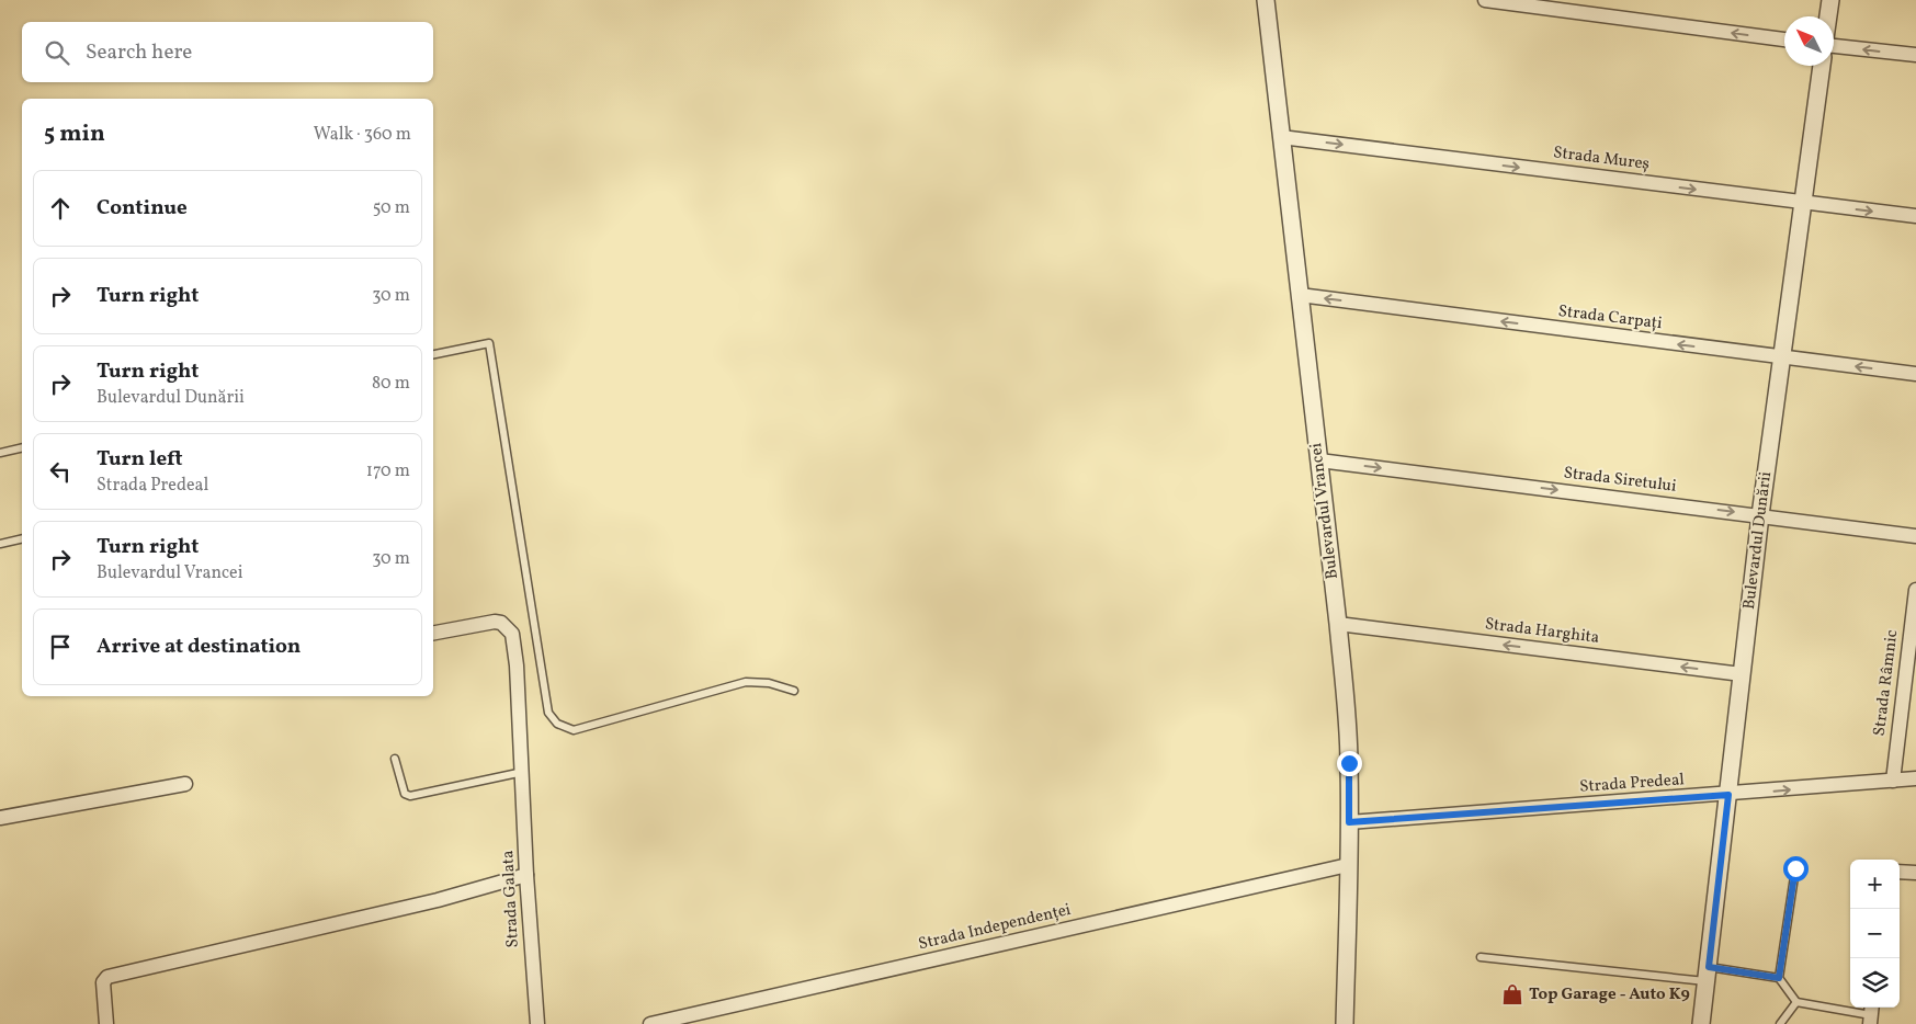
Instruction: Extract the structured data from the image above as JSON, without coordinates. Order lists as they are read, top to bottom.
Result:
{
  "streets": {
    "street": [
      "Strada Mureș",
      "Strada Carpați",
      "Strada Siretului",
      "Bulevardul Vrancei",
      "Bulevardul Dunării",
      "Strada Harghita",
      "Strada Râmnic",
      "Strada Predeal",
      "Strada Galata",
      "Strada Independenței"
    ]
  },
  "crossings": [
    ["Strada Mureș", "Bulevardul Vrancei"],
    ["Strada Mureș", "Bulevardul Dunării"],
    ["Strada Carpați", "Bulevardul Vrancei"],
    ["Strada Carpați", "Bulevardul Dunării"],
    ["Strada Siretului", "Bulevardul Vrancei"],
    ["Strada Siretului", "Bulevardul Dunării"],
    ["Bulevardul Vrancei", "Strada Harghita"],
    ["Bulevardul Vrancei", "Strada Predeal"],
    ["Bulevardul Vrancei", "Strada Independenței"],
    ["Bulevardul Dunării", "Strada Harghita"],
    ["Bulevardul Dunării", "Strada Predeal"],
    ["Strada Râmnic", "Strada Predeal"]
  ],
  "one_way": [
    "Strada Mureș",
    "Strada Carpați",
    "Strada Siretului",
    "Strada Harghita"
  ],
  "places": {
    "shop": ["Top Garage - Auto K9"]
  },
  "north": "top left",
  "page": {
    "search": "Search here",
    "heading": ["5 min", "Walk · 360 m"],
    "list": [
      ["Continue", "50 m"],
      ["Turn right", "30 m"],
      ["Turn right", "Bulevardul Dunării", "80 m"],
      ["Turn left", "Strada Predeal", "170 m"],
      ["Turn right", "Bulevardul Vrancei", "30 m"],
      "Arrive at destination"
    ],
    "map_buttons": ["+", "−"]
  }
}
